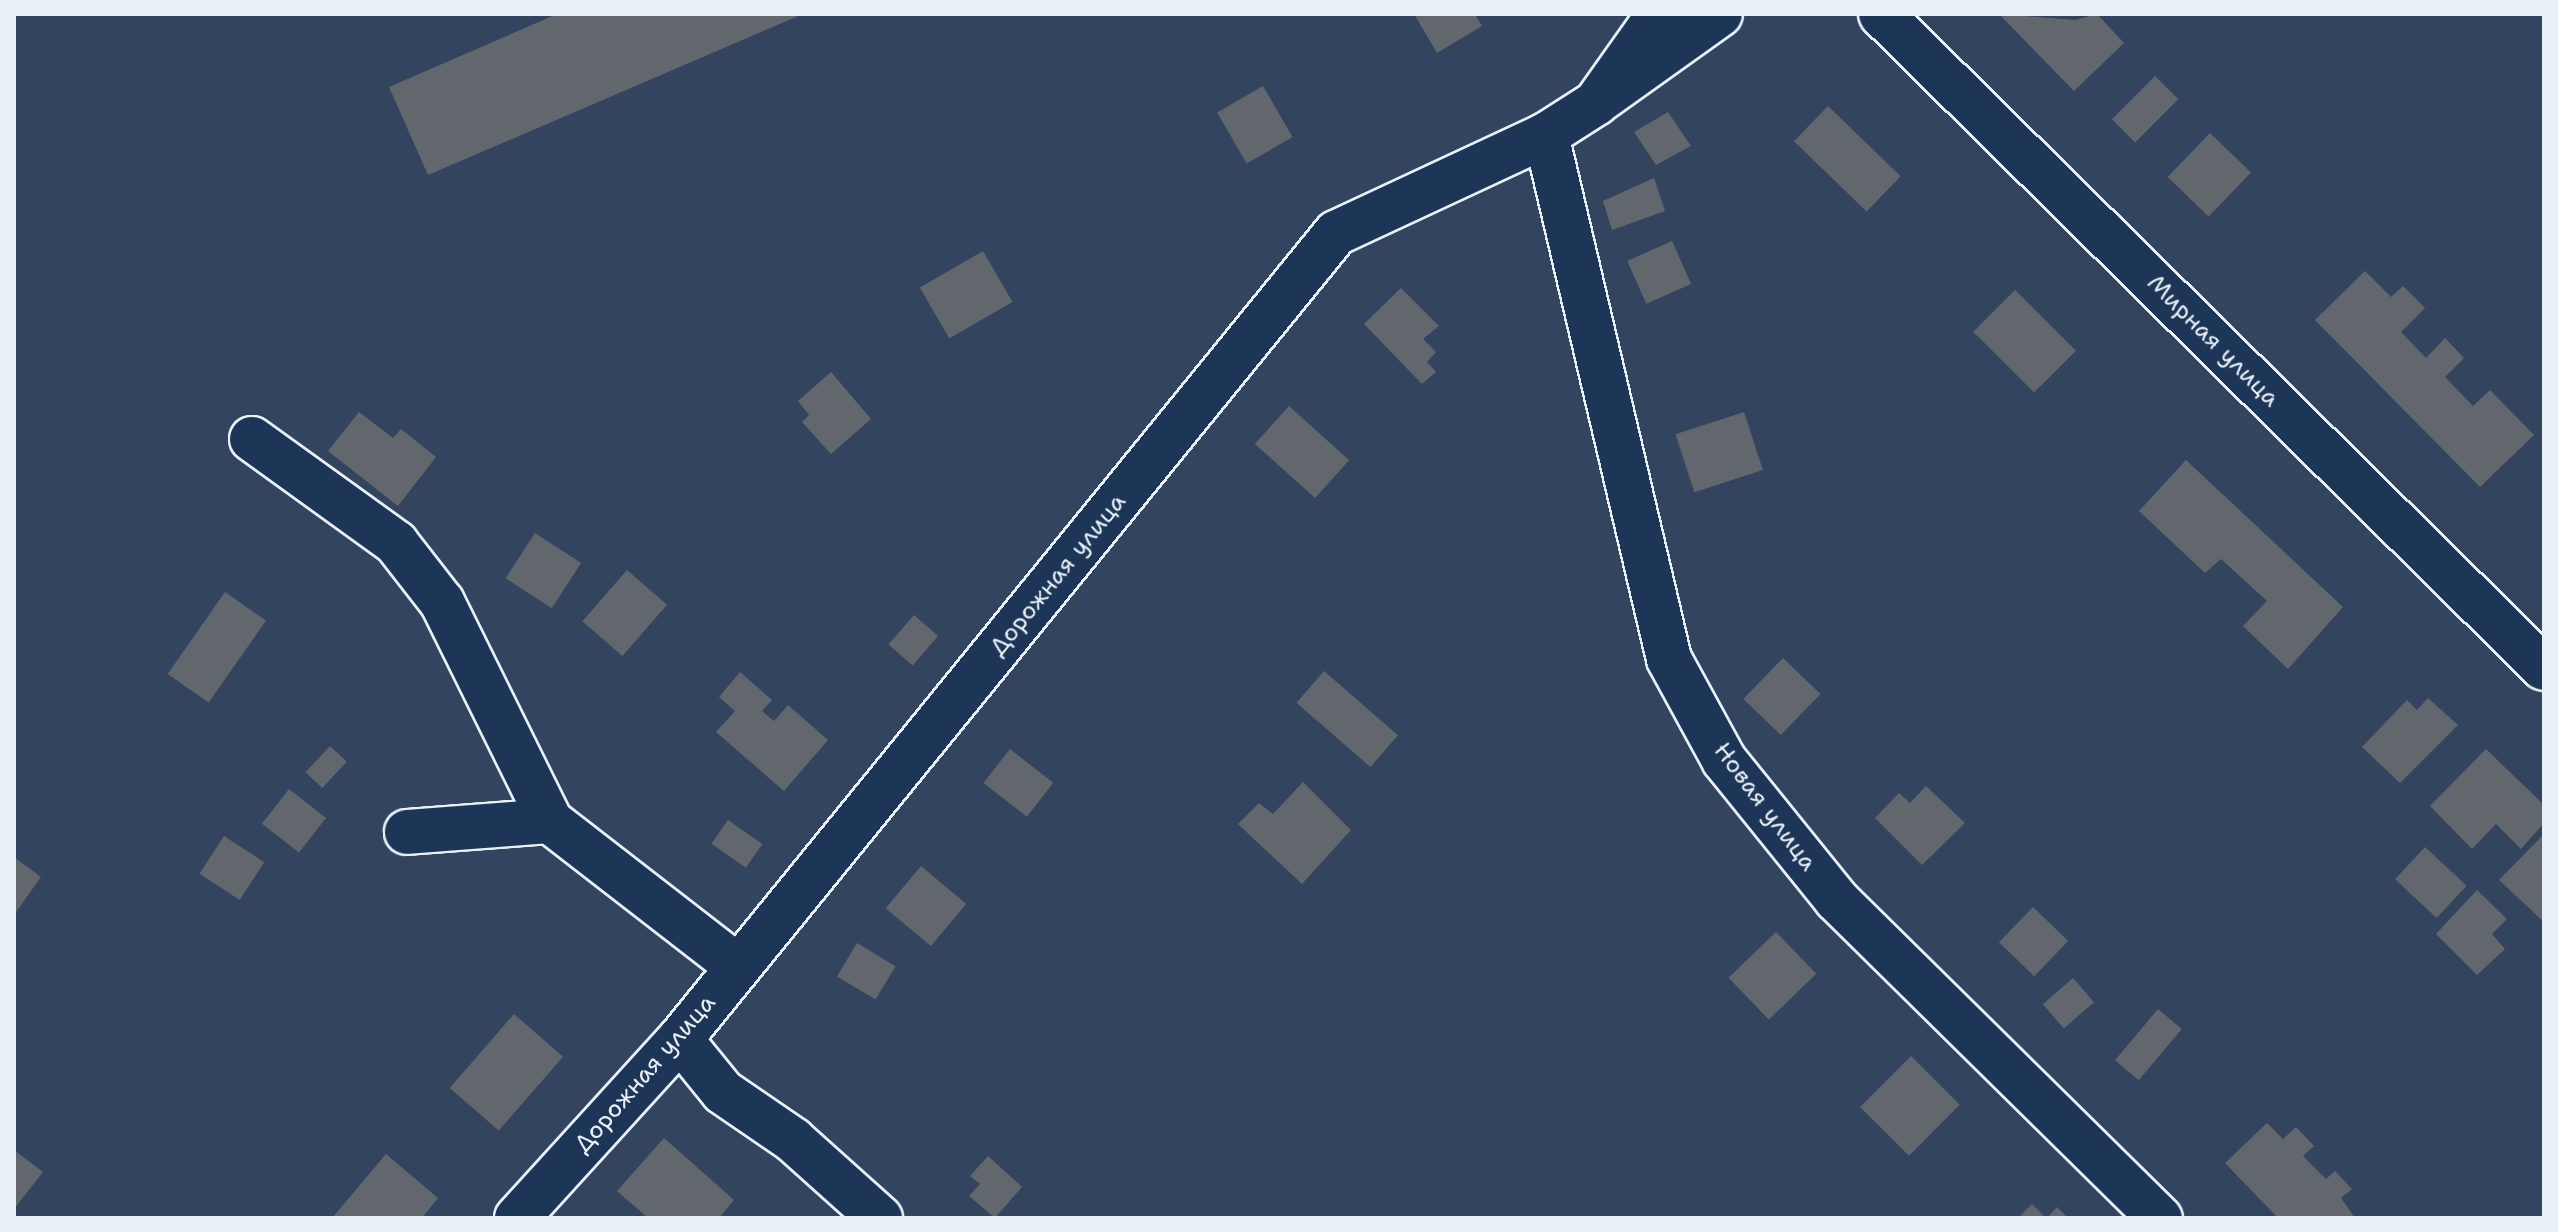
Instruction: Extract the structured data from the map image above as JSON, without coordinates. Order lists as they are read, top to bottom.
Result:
{
  "streets": {
    "street": ["Мирная улица", "Дорожная улица", "Новая улица"]
  },
  "crossings": [
    ["Дорожная улица", "Новая улица"]
  ]
}
